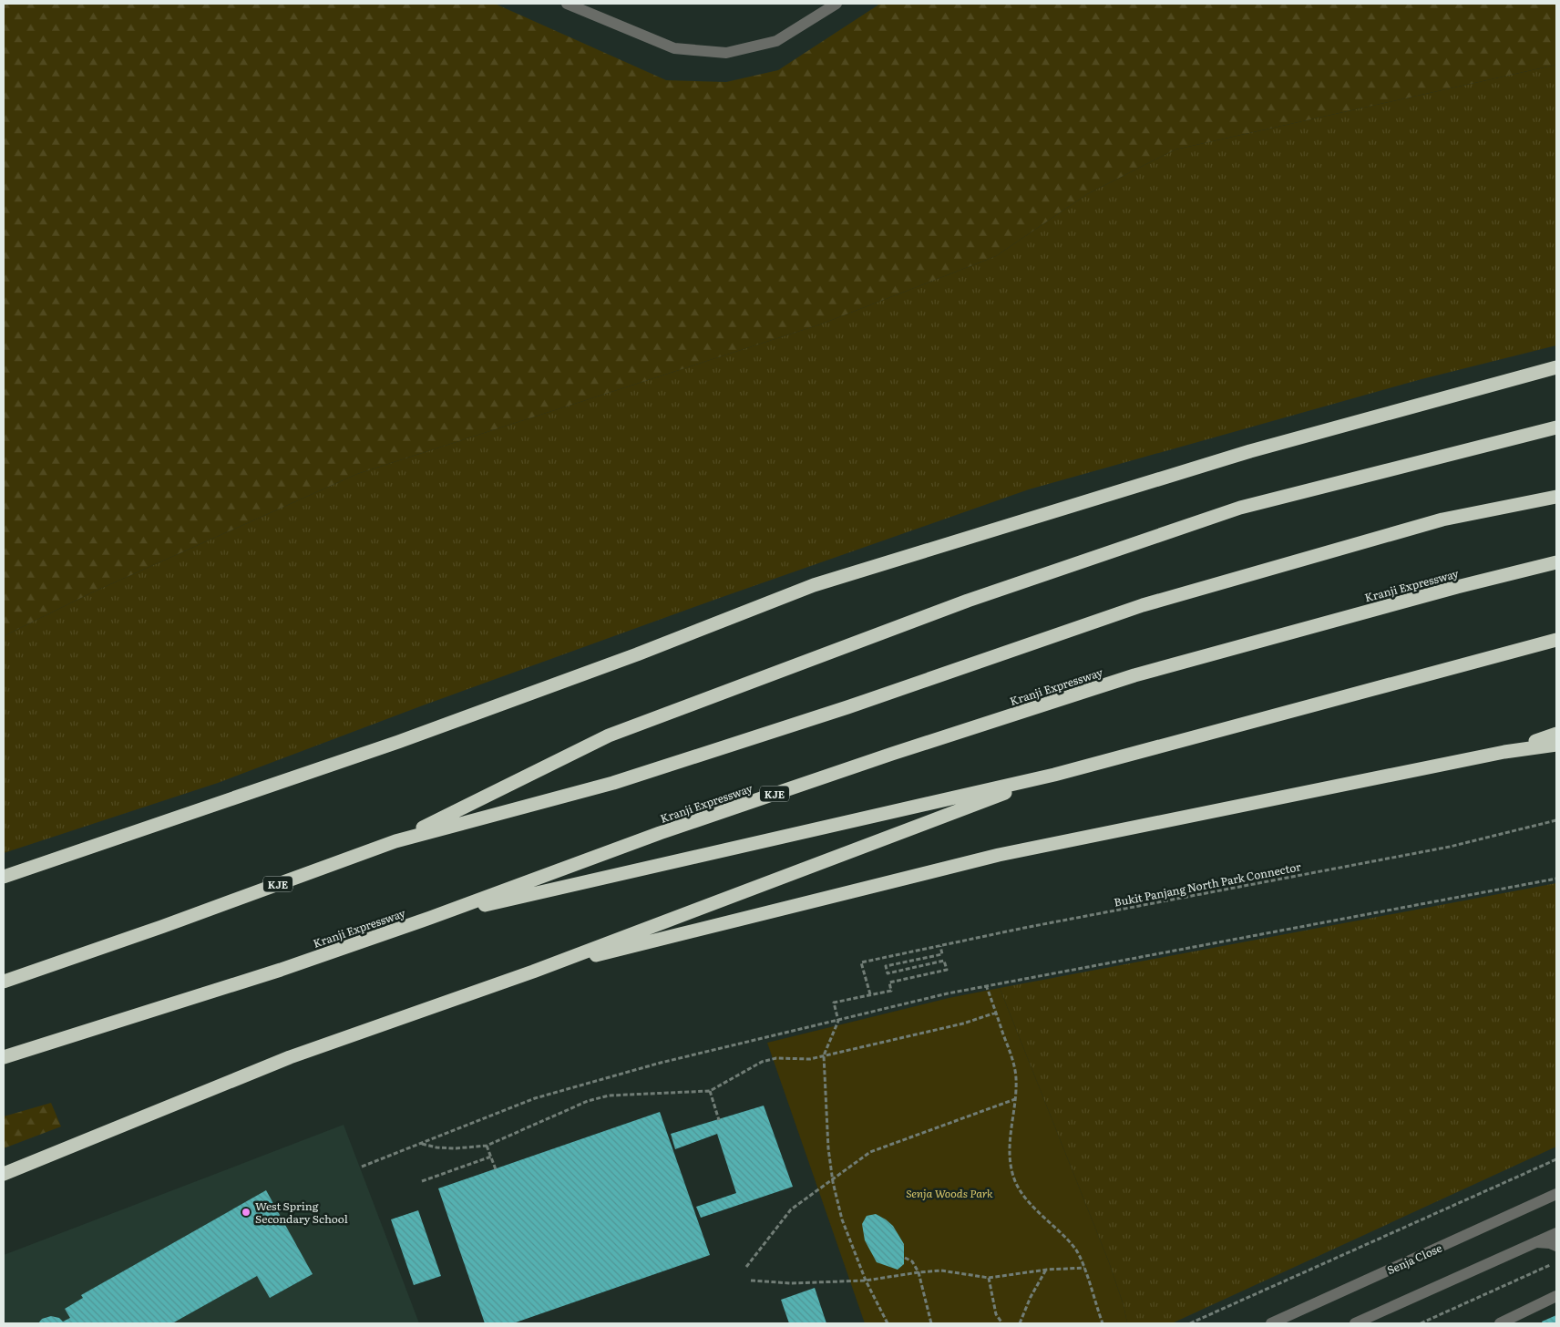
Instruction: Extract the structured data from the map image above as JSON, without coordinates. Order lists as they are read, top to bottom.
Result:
{
  "streets": {
    "highway": ["Kranji Expressway", "KJE"],
    "street": ["Senja Close"],
    "path": ["Bukit Panjang North Park Connector"]
  },
  "parks": ["Senja Woods Park"],
  "places": ["West Spring Secondary School"]
}
